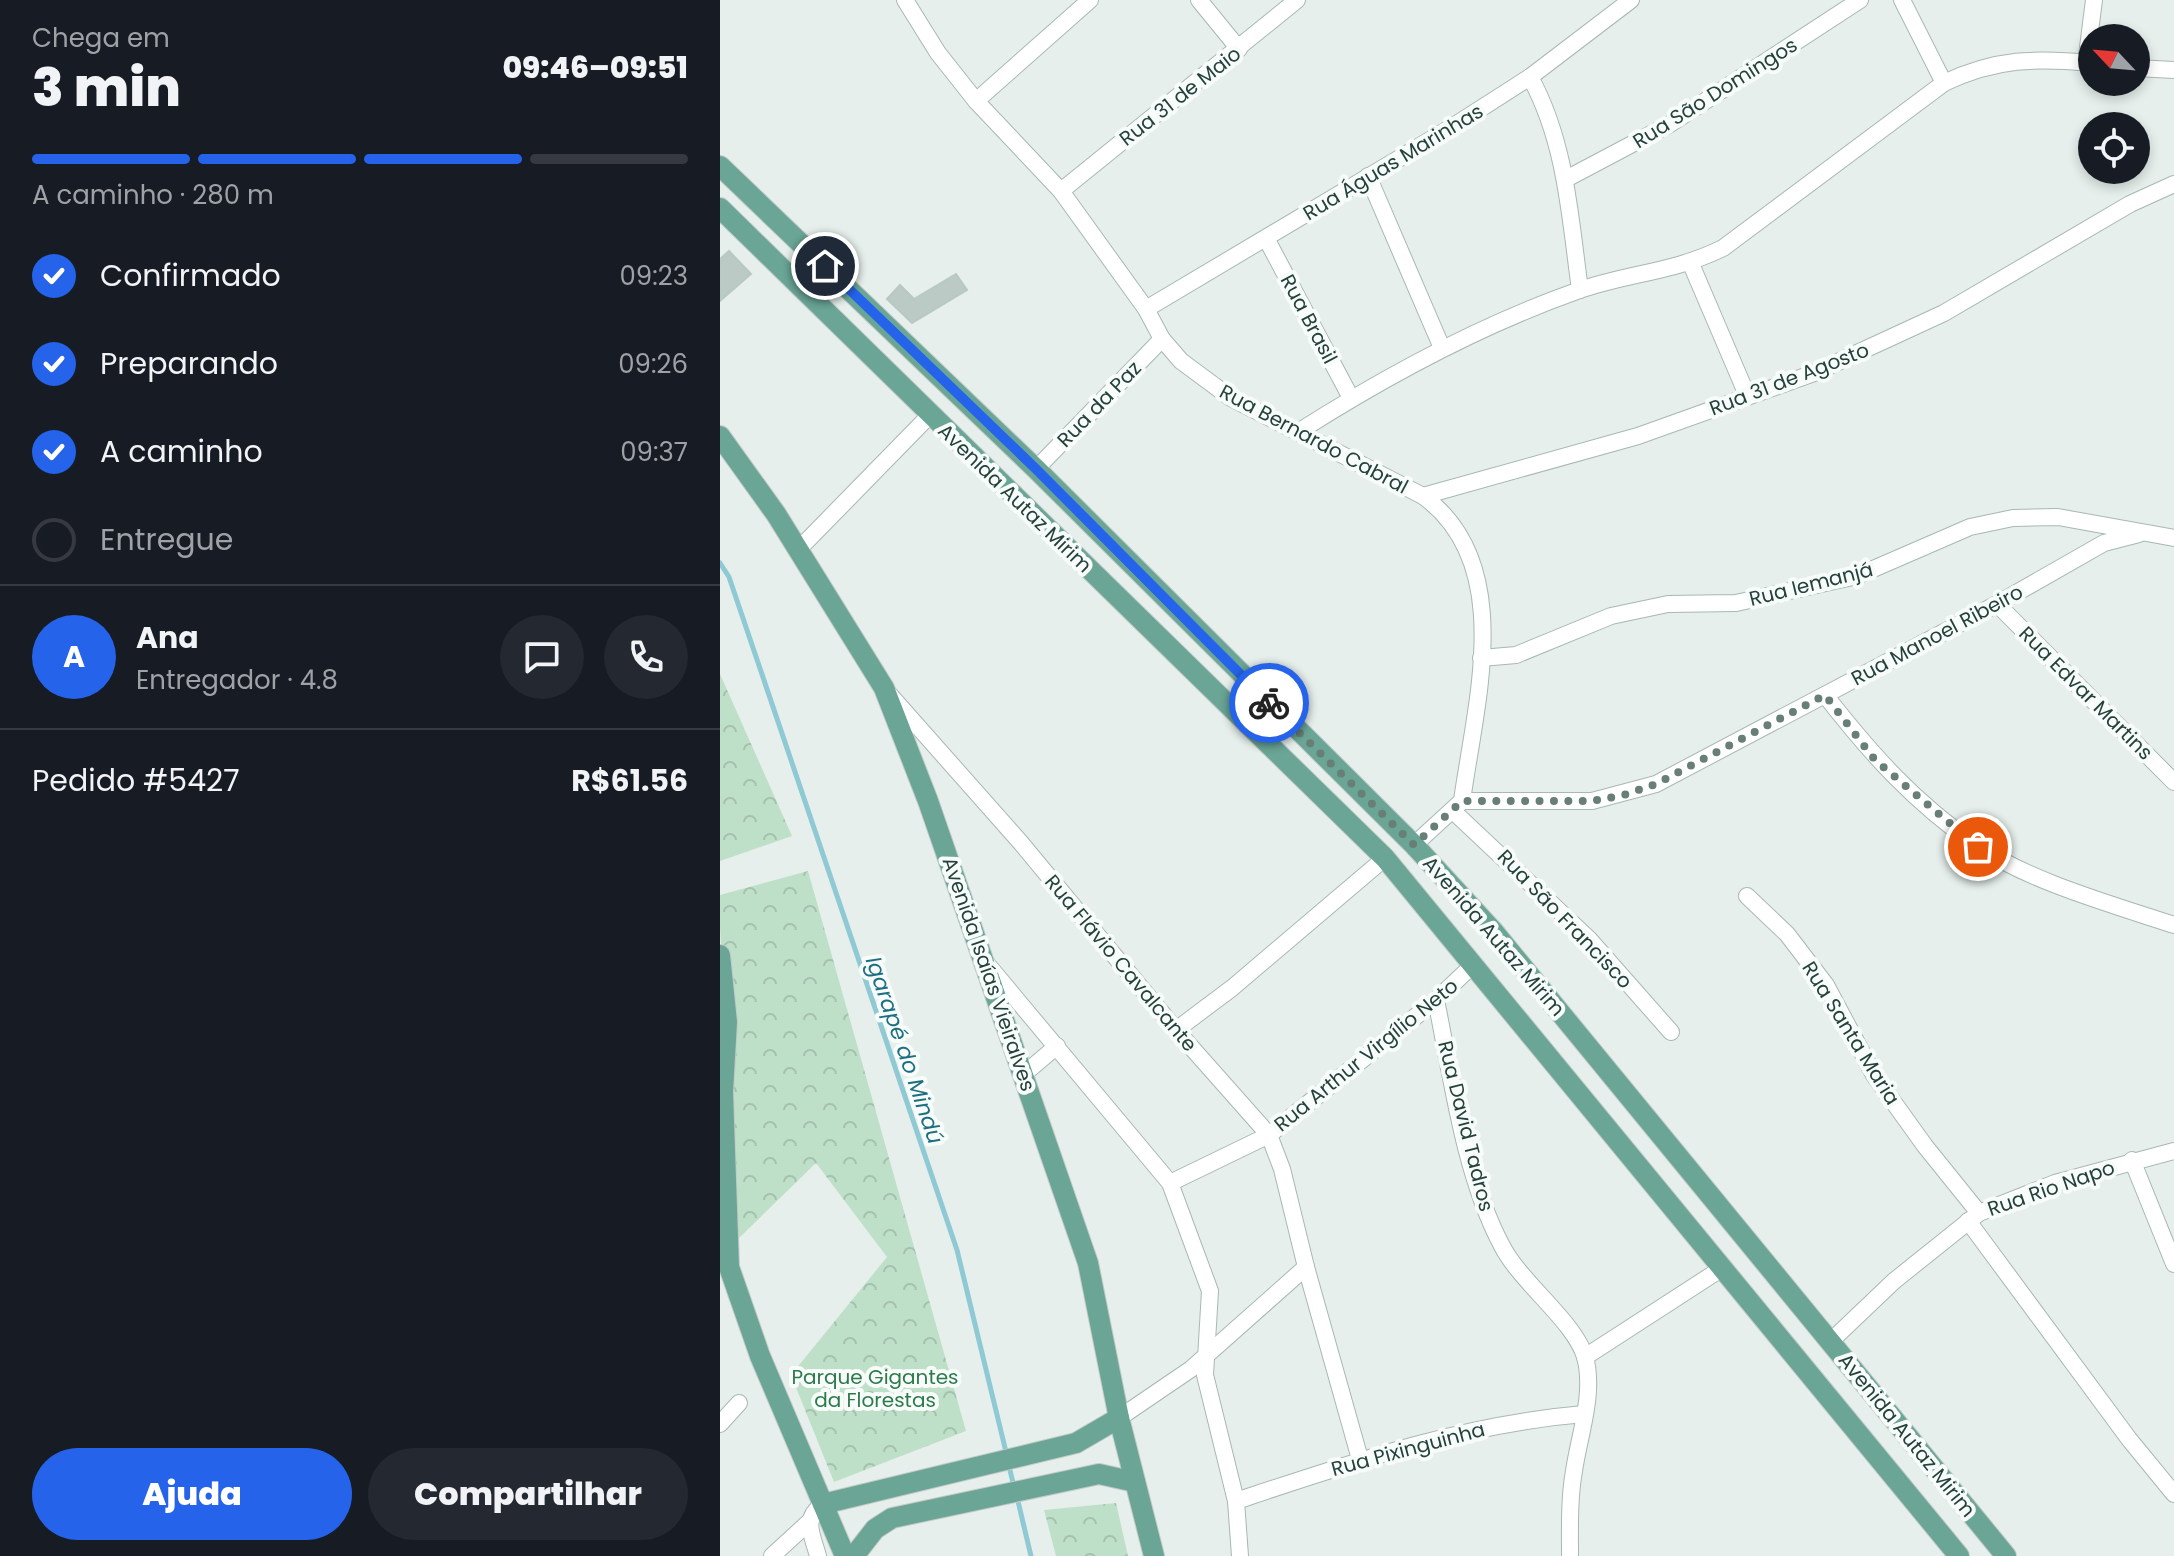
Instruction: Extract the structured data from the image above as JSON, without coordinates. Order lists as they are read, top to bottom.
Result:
{
  "streets": {
    "main road": ["Avenida Autaz Mirim", "Avenida Isaías Vieiralves"],
    "street": [
      "Rua São Domingos",
      "Rua 31 de Maio",
      "Rua Águas Marinhas",
      "Rua Brasil",
      "Rua 31 de Agosto",
      "Rua da Paz",
      "Rua Bernardo Cabral",
      "Rua Iemanjá",
      "Rua Manoel Ribeiro",
      "Rua Edvar Martins",
      "Rua São Francisco",
      "Rua Flávio Cavalcante",
      "Rua Santa Maria",
      "Rua Arthur Virgílio Neto",
      "Rua David Tadros",
      "Rua Rio Napo",
      "Rua Pixinguinha"
    ]
  },
  "crossings": [
    ["Rua 31 de Maio", "Rua Bernardo Cabral"],
    ["Rua Águas Marinhas", "Rua Brasil"],
    ["Rua Águas Marinhas", "Rua Bernardo Cabral"],
    ["Rua 31 de Agosto", "Rua Bernardo Cabral"],
    ["Rua da Paz", "Rua Bernardo Cabral"],
    ["Rua da Paz", "Avenida Autaz Mirim"],
    ["Rua Bernardo Cabral", "Rua Iemanjá"],
    ["Rua Bernardo Cabral", "Rua Manoel Ribeiro"],
    ["Rua Bernardo Cabral", "Rua São Francisco"],
    ["Avenida Autaz Mirim", "Rua Arthur Virgílio Neto"],
    ["Avenida Autaz Mirim", "Rua Rio Napo"],
    ["Rua Iemanjá", "Rua Manoel Ribeiro"],
    ["Rua Manoel Ribeiro", "Rua Edvar Martins"],
    ["Rua Manoel Ribeiro", "Rua São Francisco"],
    ["Rua Flávio Cavalcante", "Avenida Isaías Vieiralves"],
    ["Rua Flávio Cavalcante", "Rua Arthur Virgílio Neto"],
    ["Rua Flávio Cavalcante", "Rua Pixinguinha"],
    ["Rua Santa Maria", "Rua Rio Napo"],
    ["Rua Arthur Virgílio Neto", "Rua David Tadros"]
  ],
  "water": ["Igarapé do Mindú"],
  "parks": ["Parque Gigantes da Florestas"],
  "north": "top left",
  "page": {
    "heading": ["3 min", "Chega em", "09:46–09:51"],
    "panel": [
      "Ana",
      "Entregador · 4.8",
      "Pedido #5427",
      "R$61.56"
    ],
    "bar": "A caminho · 280 m",
    "list": [
      ["Confirmado", "09:23"],
      ["Preparando", "09:26"],
      ["A caminho", "09:37"],
      "Entregue"
    ],
    "round": "A",
    "buttons": ["Ajuda", "Compartilhar"]
  }
}
